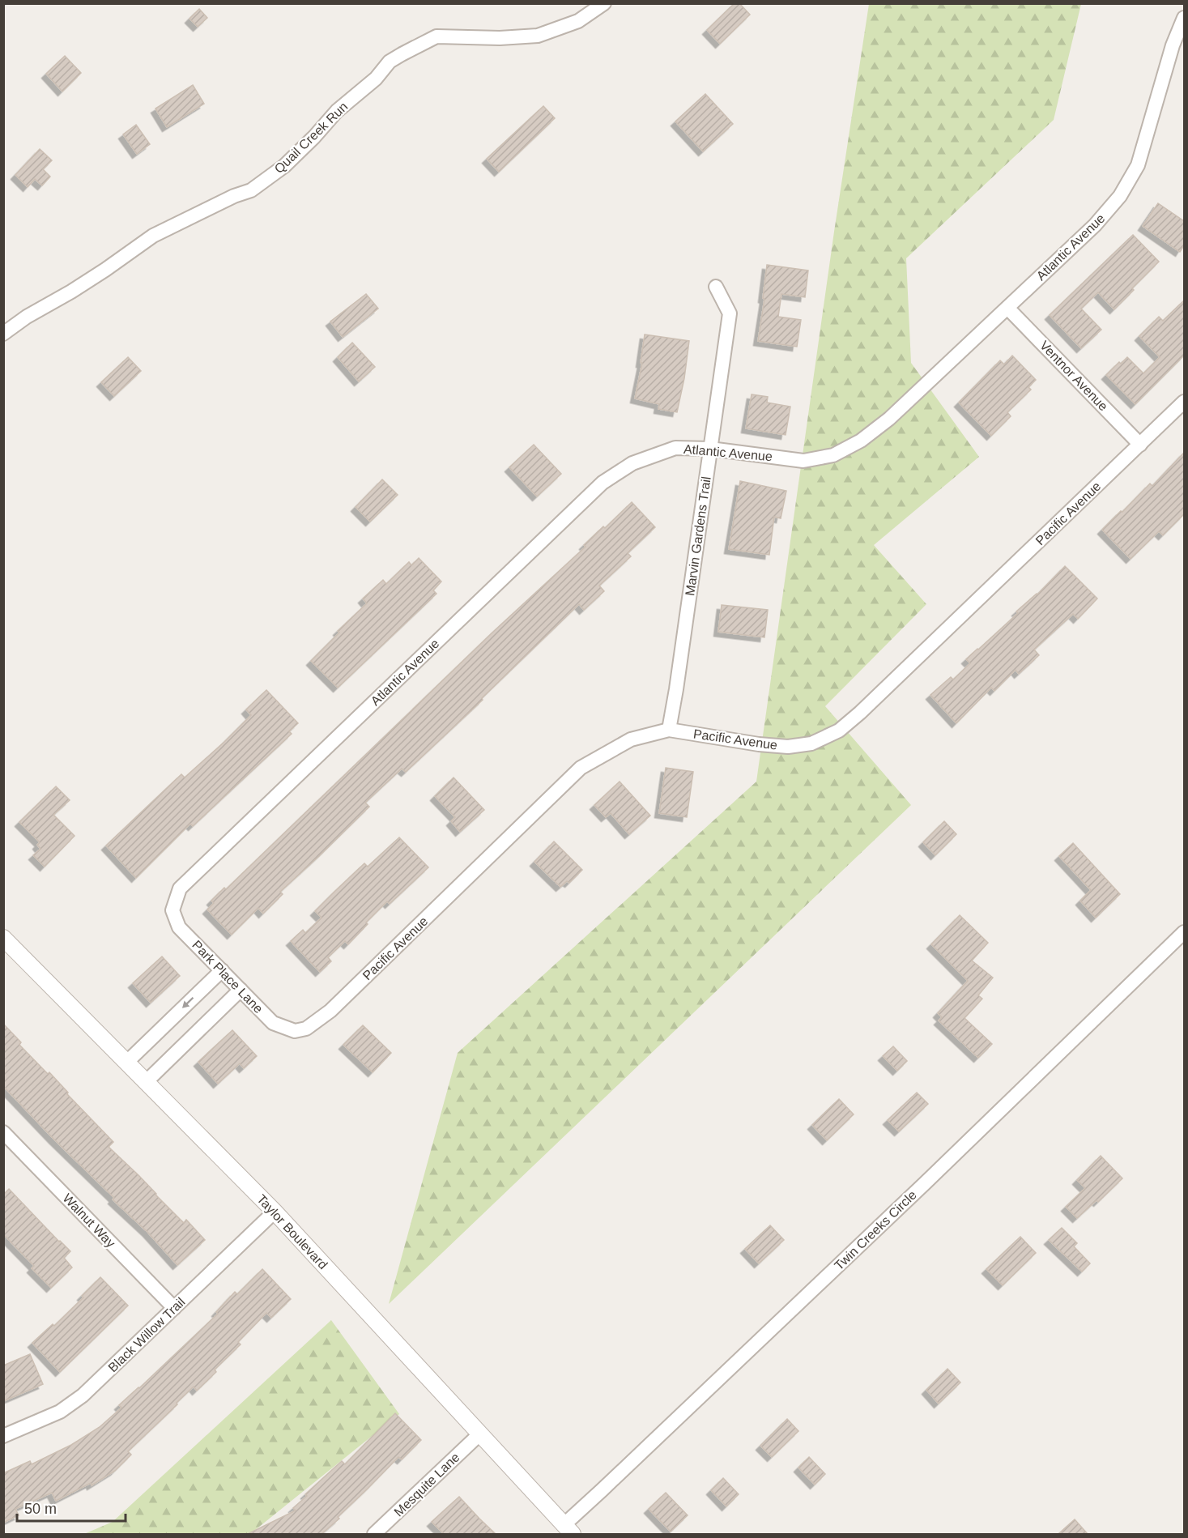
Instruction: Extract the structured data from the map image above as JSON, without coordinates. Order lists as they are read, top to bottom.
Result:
{
  "streets": {
    "street": [
      "Quail Creek Run",
      "Atlantic Avenue",
      "Ventnor Avenue",
      "Pacific Avenue",
      "Marvin Gardens Trail",
      "Park Place Lane",
      "Walnut Way",
      "Twin Creeks Circle",
      "Taylor Boulevard",
      "Black Willow Trail",
      "Mesquite Lane"
    ]
  },
  "crossings": [
    ["Atlantic Avenue", "Ventnor Avenue"],
    ["Atlantic Avenue", "Marvin Gardens Trail"],
    ["Atlantic Avenue", "Park Place Lane"],
    ["Ventnor Avenue", "Pacific Avenue"],
    ["Pacific Avenue", "Marvin Gardens Trail"],
    ["Pacific Avenue", "Park Place Lane"],
    ["Walnut Way", "Black Willow Trail"],
    ["Twin Creeks Circle", "Taylor Boulevard"],
    ["Taylor Boulevard", "Black Willow Trail"],
    ["Taylor Boulevard", "Mesquite Lane"]
  ],
  "scale_bar": "50 m"
}
